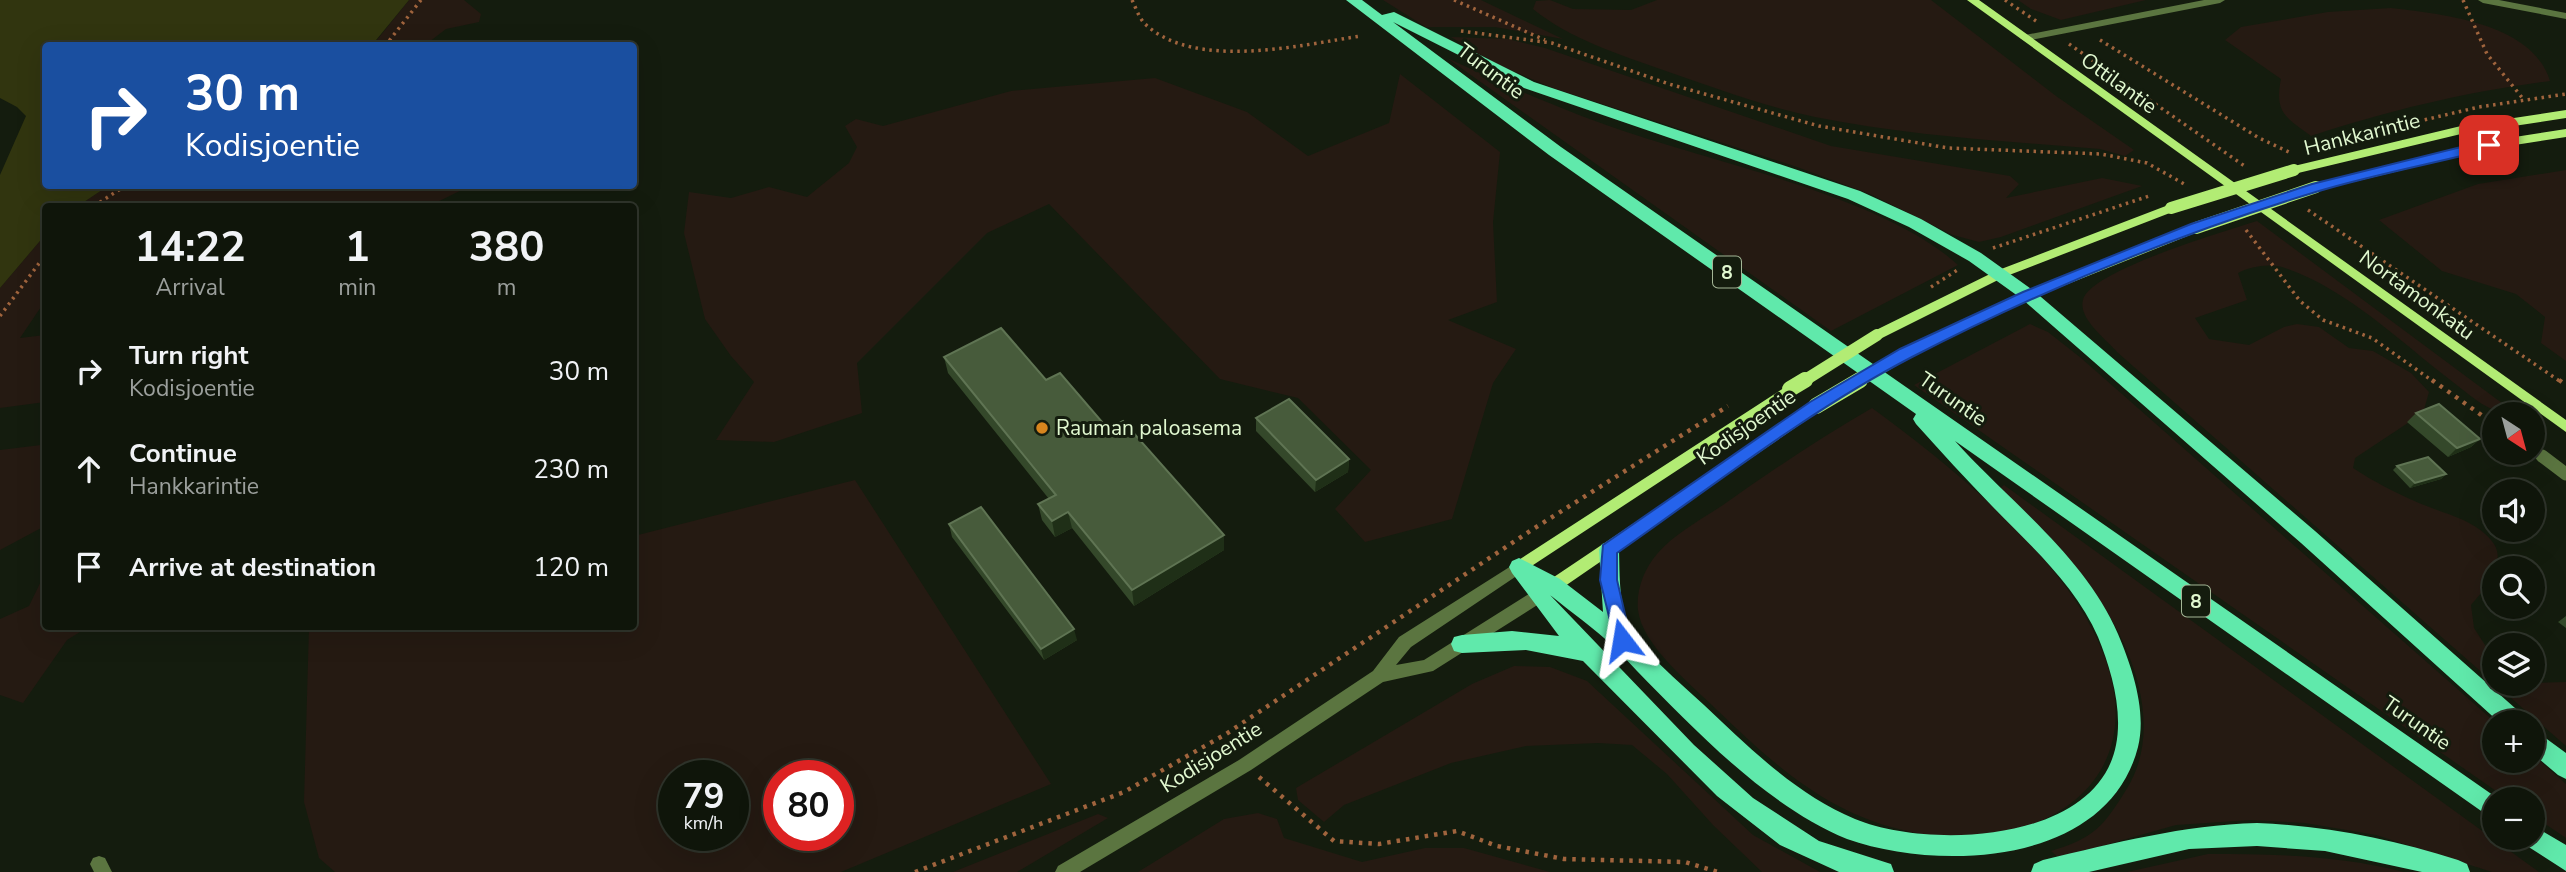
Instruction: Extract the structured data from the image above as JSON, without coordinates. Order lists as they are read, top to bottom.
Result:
{
  "streets": {
    "highway": ["Turuntie", "8"],
    "main road": [
      "Ottilantie",
      "Hankkarintie",
      "Nortamonkatu",
      "Kodisjoentie"
    ]
  },
  "crossings": [
    ["Ottilantie", "Nortamonkatu"],
    ["Hankkarintie", "Kodisjoentie"]
  ],
  "places": ["Rauman paloasema"],
  "north": "bottom right",
  "page": {
    "turn": ["30 m", "Kodisjoentie"],
    "eta": [
      "14:22",
      "Arrival",
      "1",
      "min",
      "380",
      "m"
    ],
    "list": [
      {
        "name": "Turn right",
        "note": "Kodisjoentie",
        "value": "30 m"
      },
      {
        "name": "Continue",
        "note": "Hankkarintie",
        "value": "230 m"
      },
      {
        "name": "Arrive at destination",
        "value": "120 m"
      }
    ],
    "map_buttons": ["+", "−"],
    "speed": "79 km/h",
    "limit": "80"
  }
}
